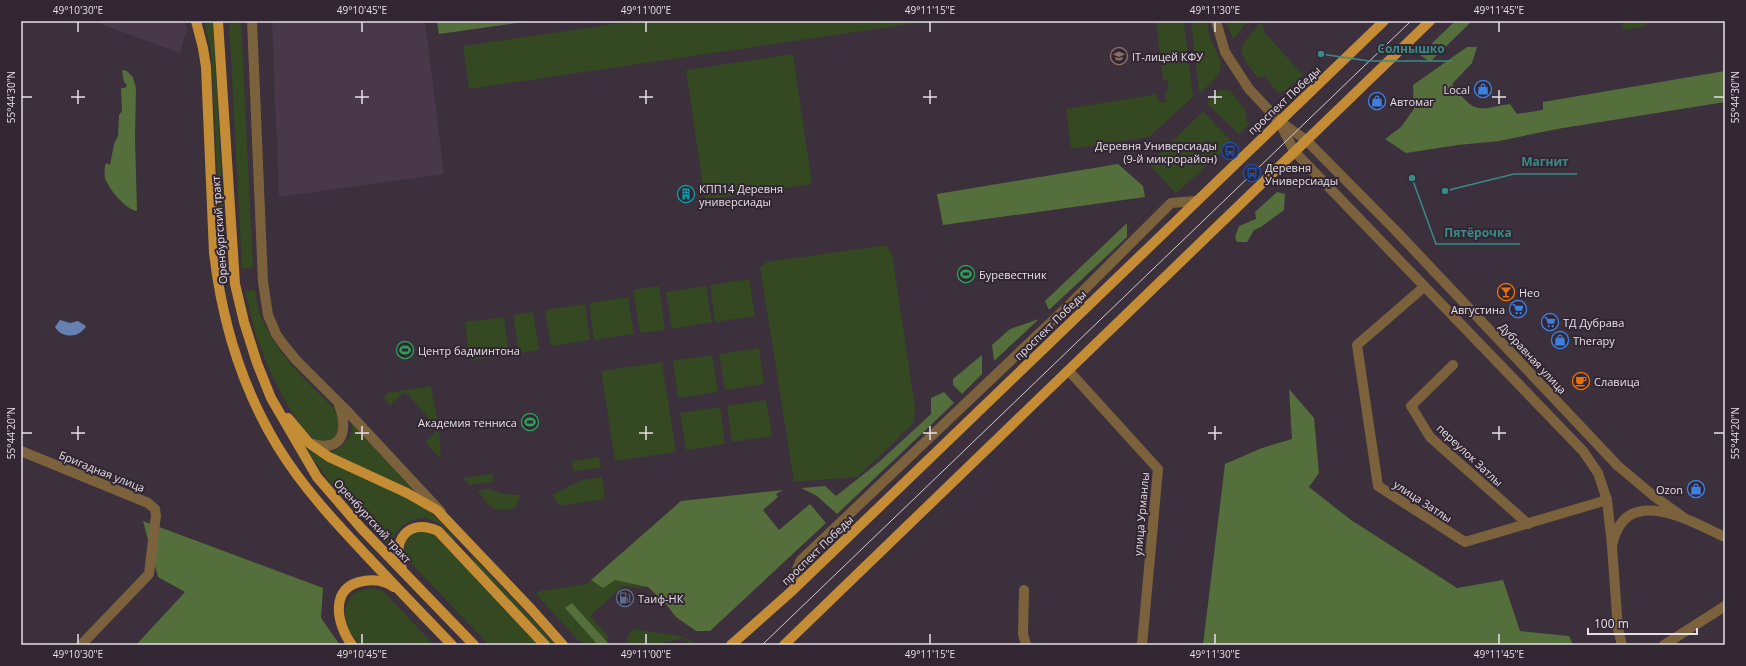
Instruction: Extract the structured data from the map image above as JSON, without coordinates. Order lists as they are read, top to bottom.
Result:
{
  "streets": {
    "main road": ["проспект Победы", "Оренбургский тракт"],
    "street": [
      "Дубравная улица",
      "переулок Затлы",
      "Бригадная улица",
      "улица Затлы",
      "улица Урманлы"
    ]
  },
  "crossings": [
    ["проспект Победы", "Дубравная улица"],
    ["Дубравная улица", "улица Затлы"],
    ["переулок Затлы", "улица Затлы"]
  ],
  "places": {
    "other": ["Солнышко", "Пятёрочка", "Магнит"],
    "school or university": ["IT-лицей КФУ"],
    "shop": [
      "Local",
      "Автомаг",
      "Therapy",
      "Ozon"
    ],
    "bus stop": ["Деревня Универсиады (9-й микрорайон)", "Деревня Универсиады"],
    "building": ["КПП14 Деревня универсиады"],
    "sports": ["Буревестник", "Центр бадминтона", "Академия тенниса"],
    "bar": ["Нео"],
    "supermarket": ["Августина", "ТД Дубрава"],
    "cafe": ["Славица"],
    "fuel station": ["Таиф-НК"]
  },
  "scale_bar": "100 m",
  "coordinates": [
    "49°10'30\"E",
    "49°10'45\"E",
    "49°11'00\"E",
    "49°11'15\"E",
    "49°11'30\"E",
    "49°11'45\"E",
    "55°44'30\"N",
    "55°44'20\"N"
  ]
}
